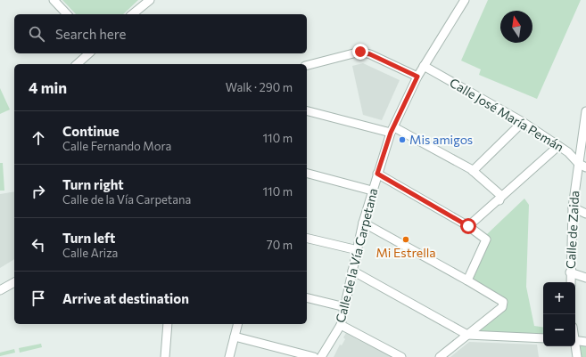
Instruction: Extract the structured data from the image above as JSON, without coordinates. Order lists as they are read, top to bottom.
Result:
{
  "streets": {
    "street": ["Calle José María Pemán", "Calle de Zaida", "Calle de la Vía Carpetana"]
  },
  "crossings": [
    ["Calle José María Pemán", "Calle de Zaida"],
    ["Calle José María Pemán", "Calle de la Vía Carpetana"]
  ],
  "places": ["Mis amigos", "Mi Estrella"],
  "north": "top",
  "page": {
    "search": "Search here",
    "heading": ["4 min", "Walk · 290 m"],
    "list": [
      ["Continue", "Calle Fernando Mora", "110 m"],
      ["Turn right", "Calle de la Vía Carpetana", "110 m"],
      ["Turn left", "Calle Ariza", "70 m"],
      "Arrive at destination"
    ],
    "map_buttons": ["+", "−"]
  }
}
